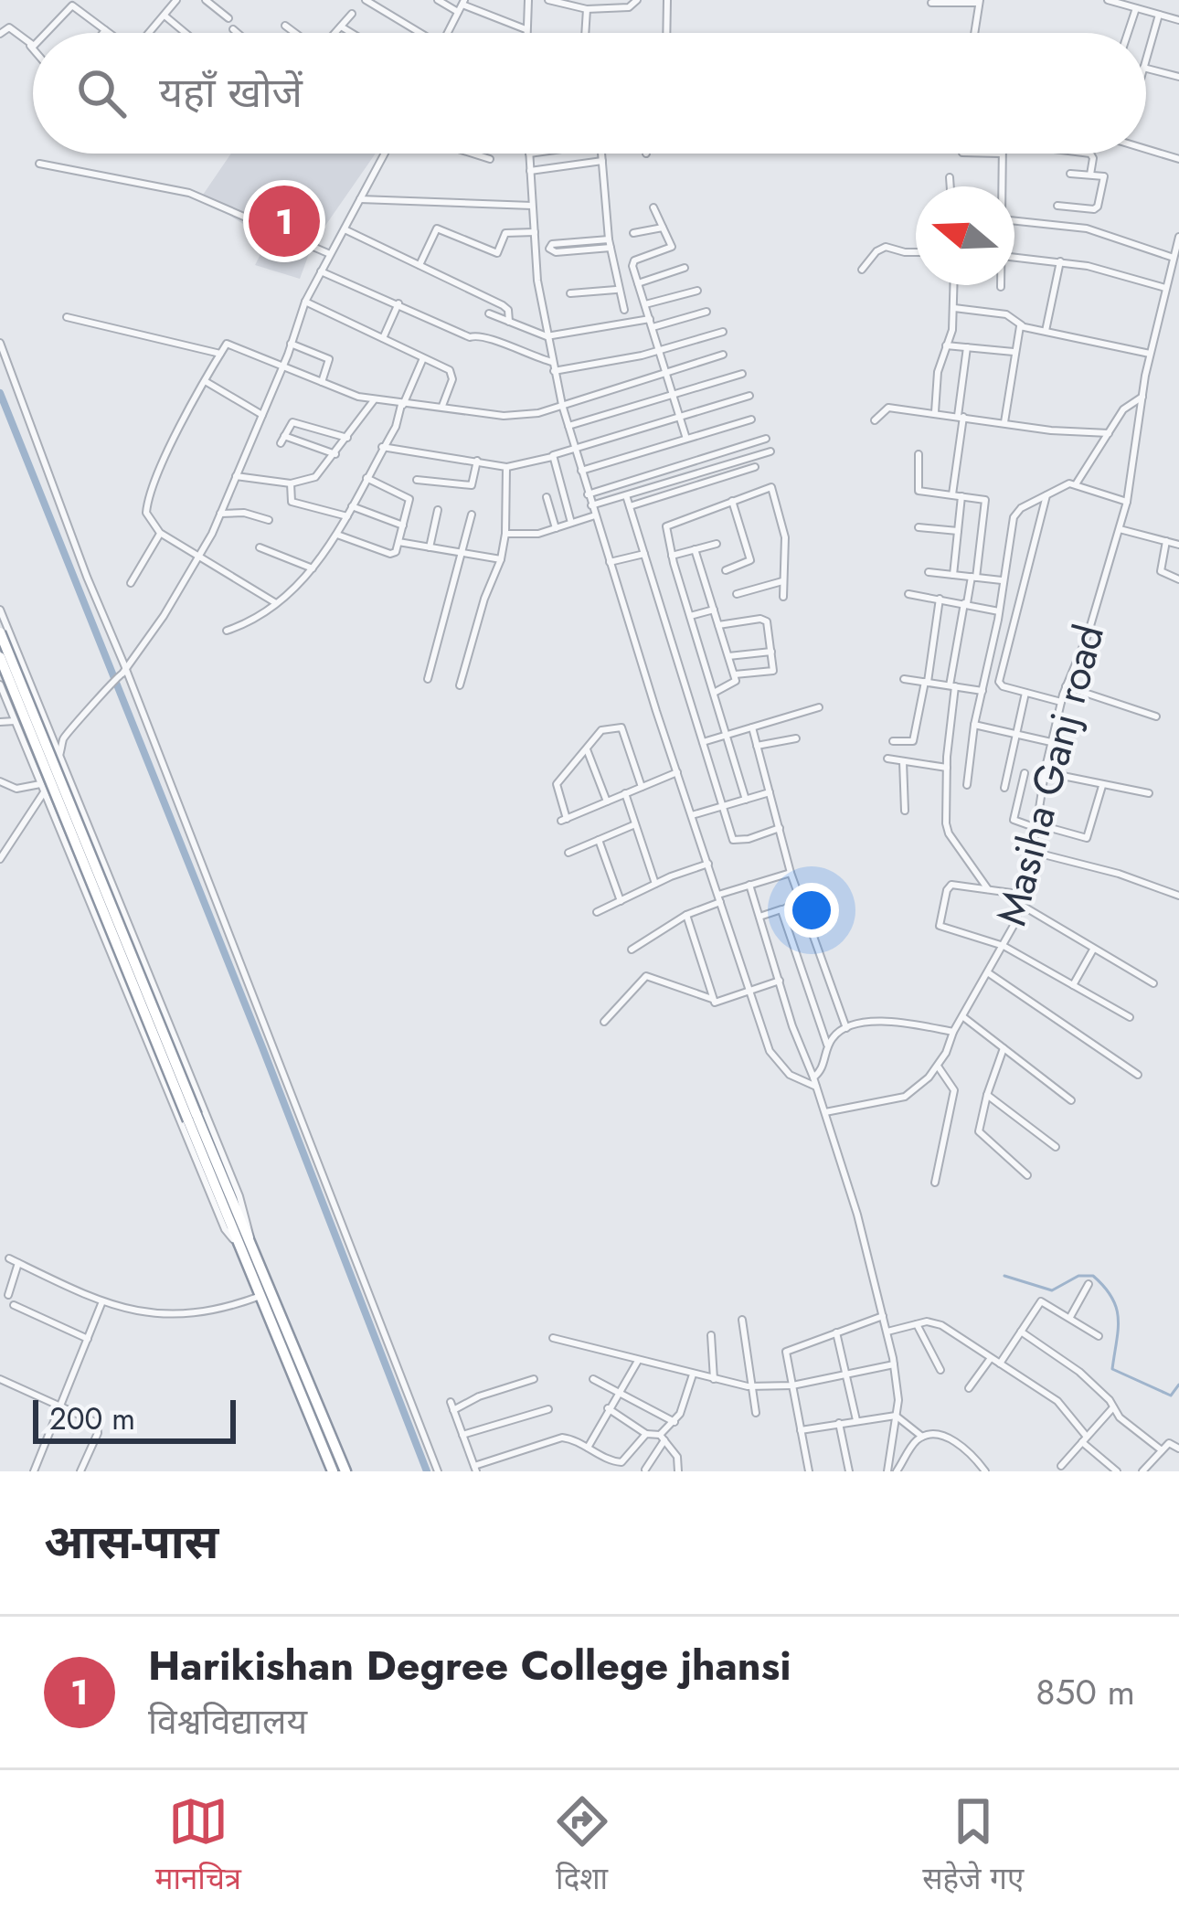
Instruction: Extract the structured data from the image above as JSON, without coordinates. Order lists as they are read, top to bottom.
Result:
{
  "streets": {
    "street": ["Masiha Ganj road"]
  },
  "scale_bar": "200 m",
  "north": "left",
  "page": {
    "search": "यहाँ खोजें",
    "pins": "1",
    "scale": "200 m",
    "heading": "आस-पास",
    "list": [
      {
        "mark": "1",
        "name": "Harikishan Degree College jhansi",
        "note": "विश्वविद्यालय",
        "value": "850 m"
      }
    ],
    "nav": ["मानचित्र", "दिशा", "सहेजे गए"]
  }
}
